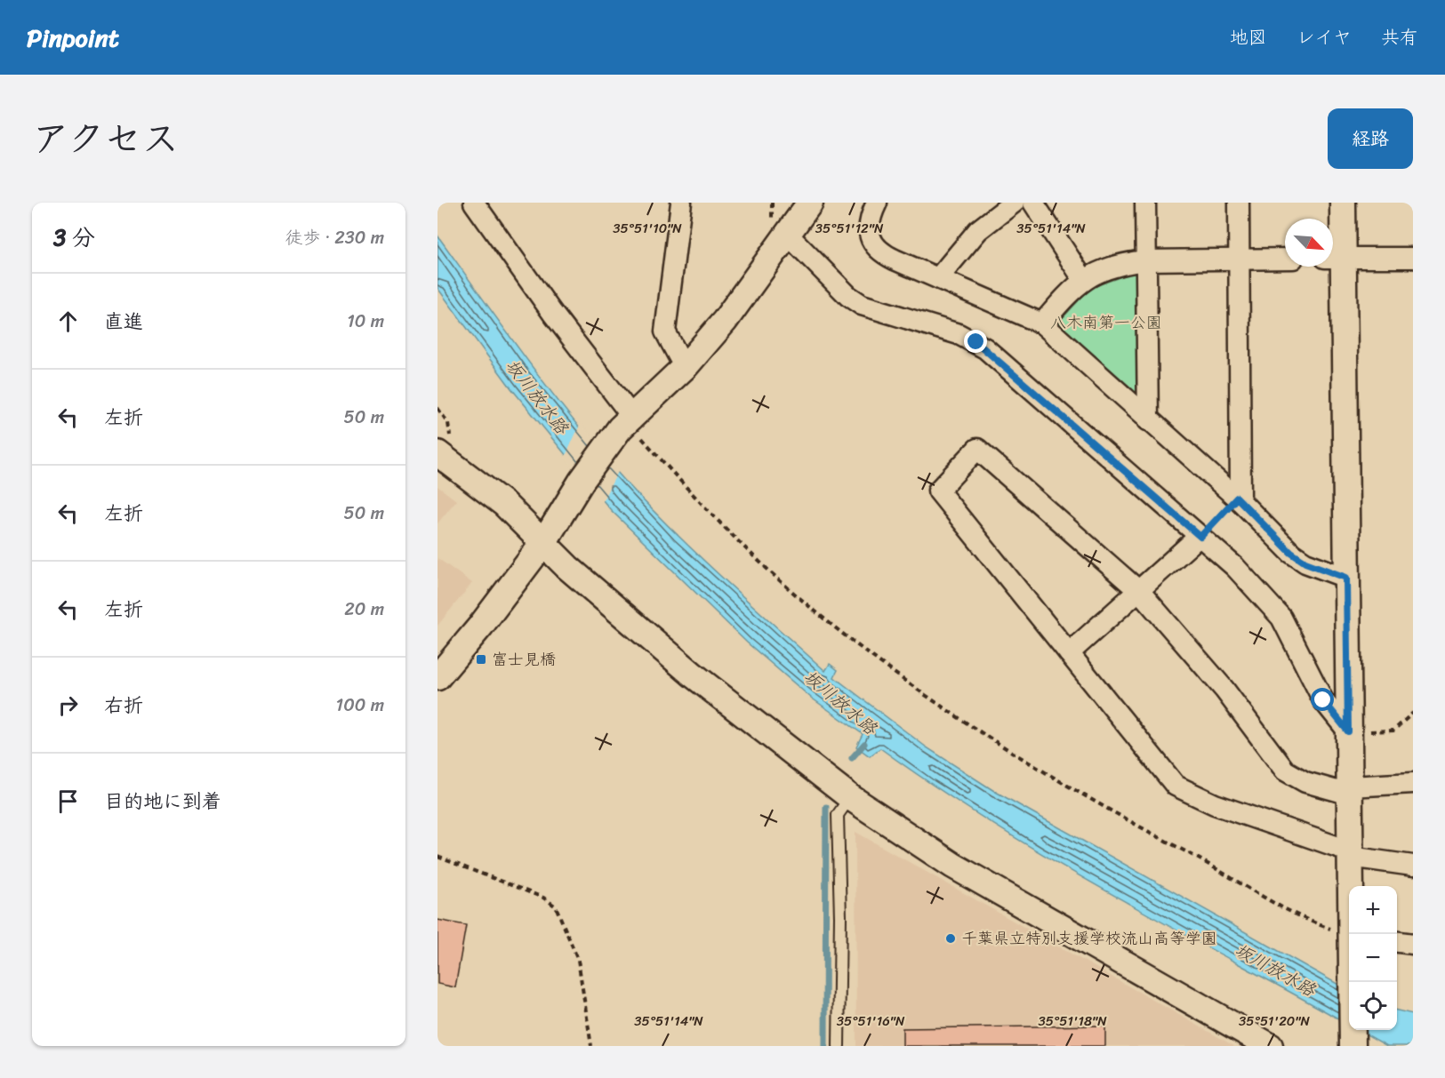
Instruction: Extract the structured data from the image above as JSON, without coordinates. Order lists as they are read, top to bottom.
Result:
{
  "water": ["坂川放水路"],
  "parks": ["八木南第一公園"],
  "places": {
    "transit": ["富士見橋"],
    "other": ["千葉県立特別支援学校流山高等学園"]
  },
  "north": "bottom right",
  "page": {
    "header": "Pinpoint",
    "nav": ["地図", "レイヤ", "共有"],
    "title": "アクセス",
    "buttons": "経路",
    "heading": ["3 分", "徒歩 · 230 m"],
    "list": [
      ["直進", "10 m"],
      ["左折", "50 m"],
      ["左折", "50 m"],
      ["左折", "20 m"],
      ["右折", "100 m"],
      "目的地に到着"
    ],
    "map_buttons": ["+", "−"]
  },
  "coordinates": [
    "35°51'10\"N",
    "35°51'12\"N",
    "35°51'14\"N",
    "35°51'16\"N",
    "35°51'18\"N",
    "35°51'20\"N"
  ]
}
